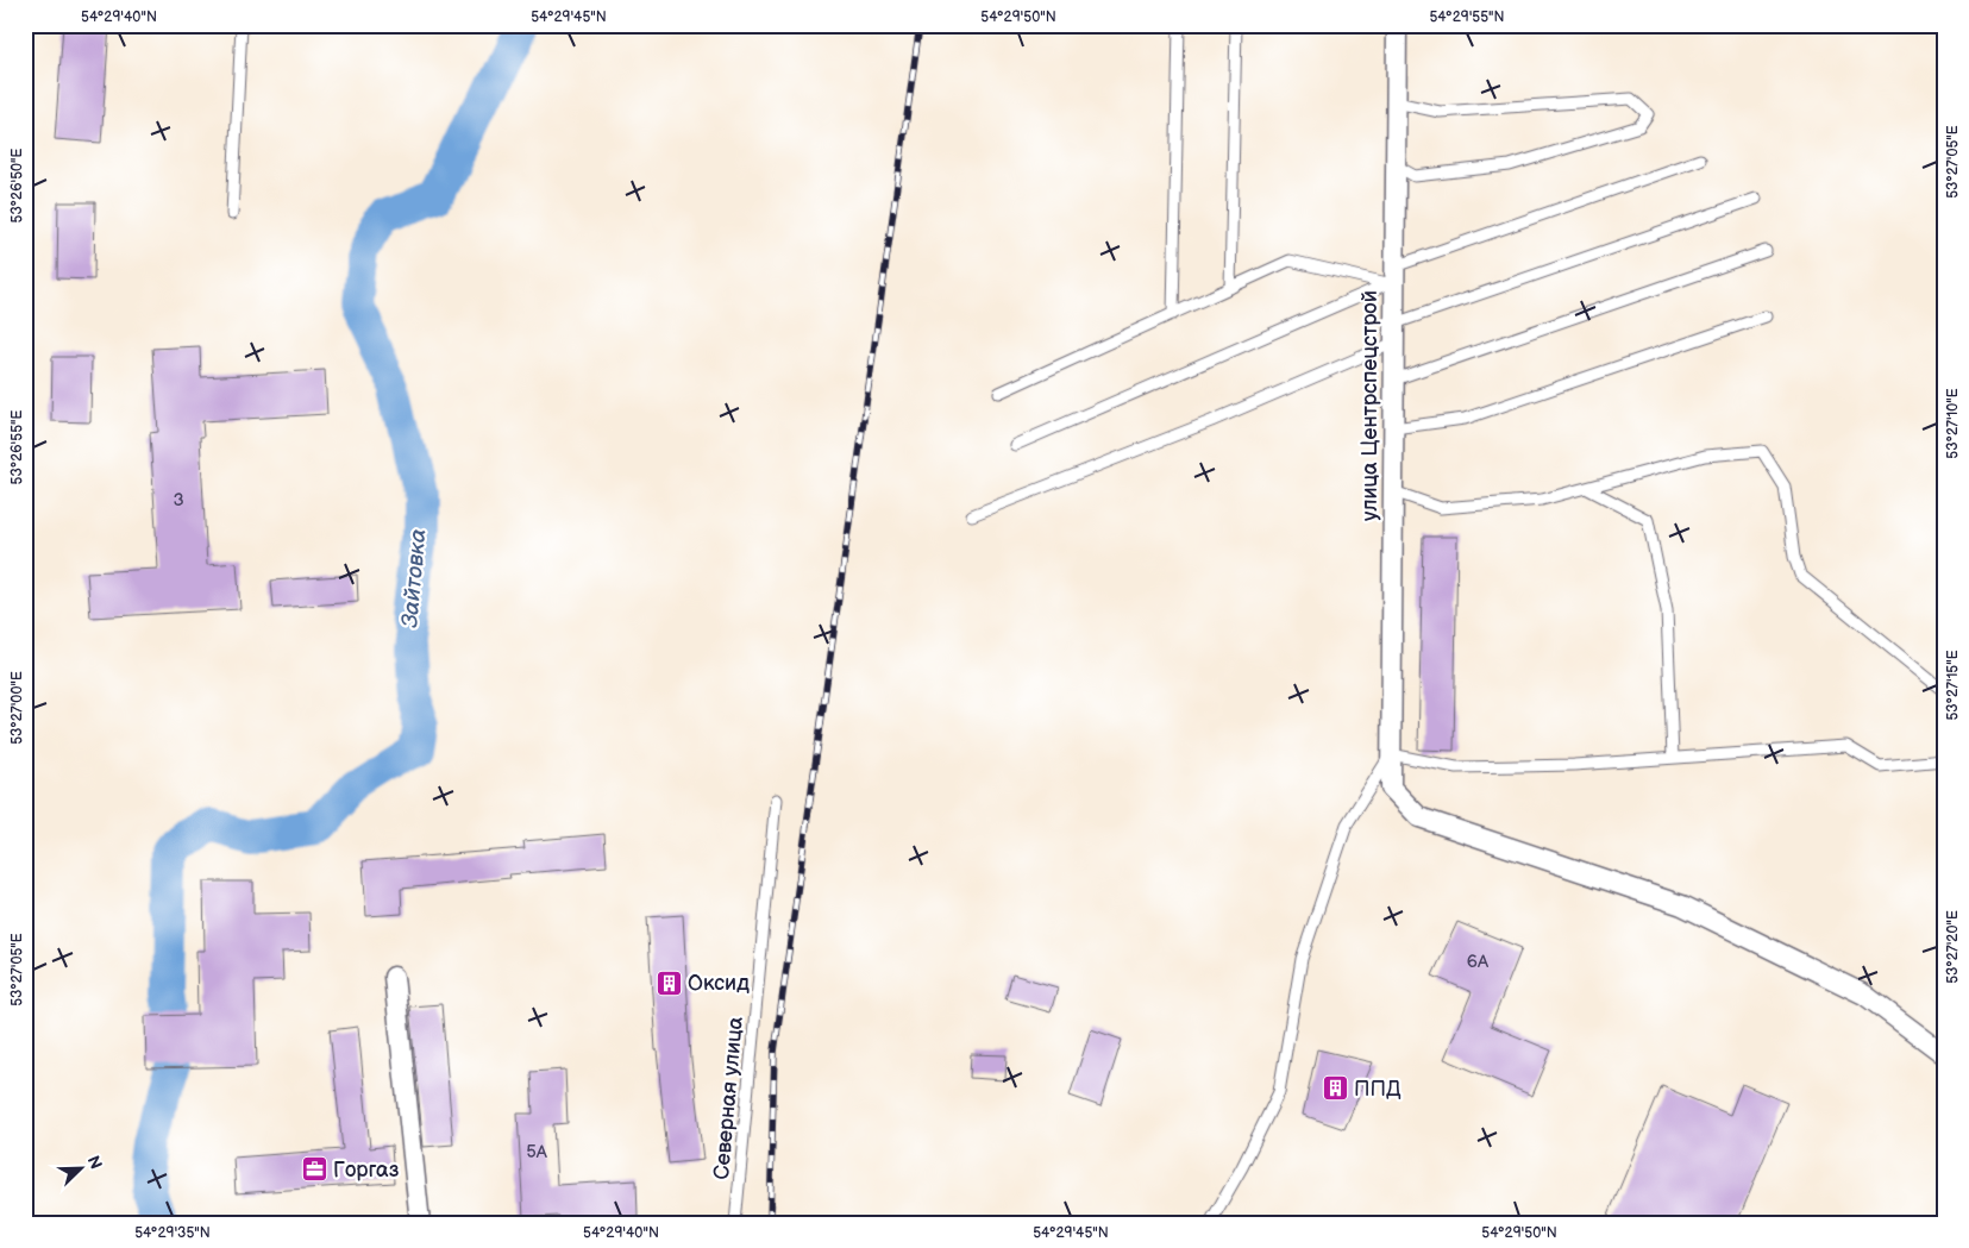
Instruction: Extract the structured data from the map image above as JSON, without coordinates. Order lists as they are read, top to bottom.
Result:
{
  "streets": {
    "street": ["улица Центрспецстрой"],
    "lane": ["Северная улица"]
  },
  "water": ["Зайтовка"],
  "places": {
    "building": ["Оксид", "ППД"],
    "office": ["Горгаз"]
  },
  "house_numbers": ["3", "6А", "5А"],
  "north": "top right",
  "coordinates": [
    "54°29'40\"N",
    "54°29'45\"N",
    "54°29'50\"N",
    "54°29'55\"N",
    "53°27'05\"E",
    "53°26'50\"E",
    "53°27'10\"E",
    "53°26'55\"E",
    "53°27'15\"E",
    "53°27'00\"E",
    "53°27'20\"E",
    "54°29'35\"N"
  ]
}
